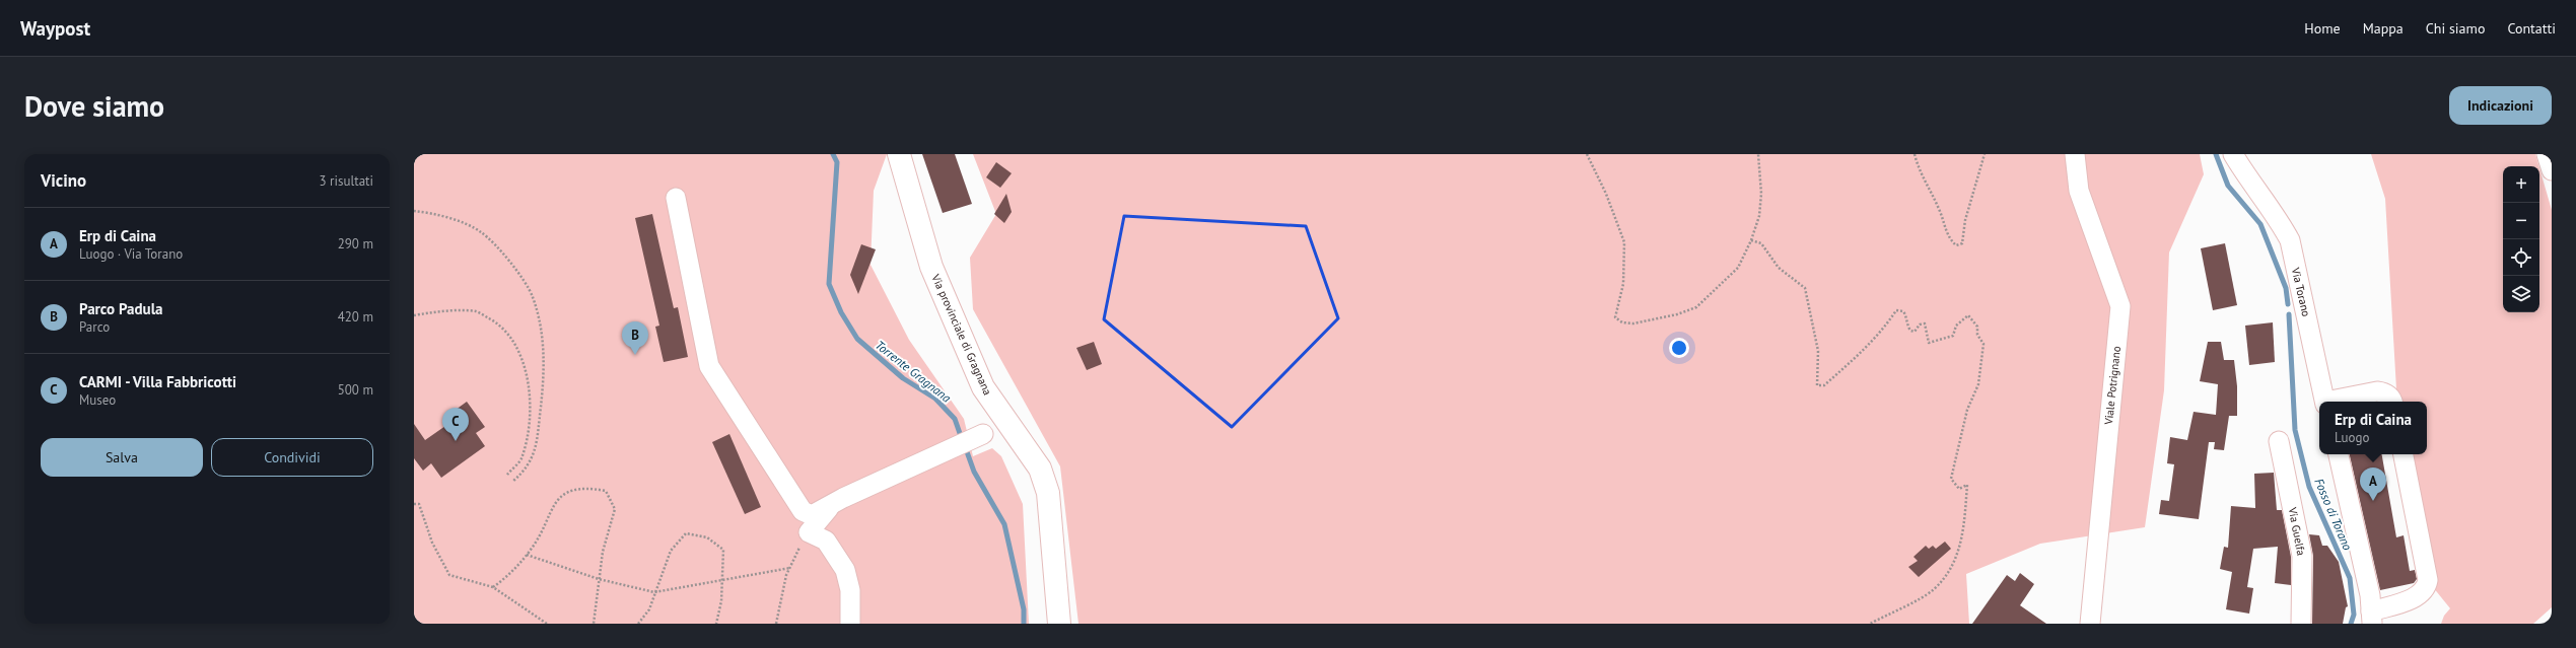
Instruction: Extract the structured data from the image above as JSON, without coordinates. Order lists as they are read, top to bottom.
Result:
{
  "streets": {
    "main road": ["Via provinciale di Gragnana"],
    "street": ["Via Torano", "Viale Potrignano", "Via Guelfa"]
  },
  "water": ["Torrente Gragnana", "Fosso di Torano"],
  "page": {
    "header": "Waypost",
    "nav": [
      "Home",
      "Mappa",
      "Chi siamo",
      "Contatti"
    ],
    "buttons": [
      "Indicazioni",
      ["Salva", "Condividi"]
    ],
    "title": "Dove siamo",
    "heading": ["Vicino", "3 risultati"],
    "map_buttons": ["+", "−"],
    "list": [
      {
        "mark": "A",
        "name": "Erp di Caina",
        "note": "Luogo · Via Torano",
        "value": "290 m"
      },
      {
        "mark": "B",
        "name": "Parco Padula",
        "note": "Parco",
        "value": "420 m"
      },
      {
        "mark": "C",
        "name": "CARMI - Villa Fabbricotti",
        "note": "Museo",
        "value": "500 m"
      }
    ],
    "pins": ["B", "C", "A"],
    "popup": ["Erp di Caina", "Luogo"]
  }
}
